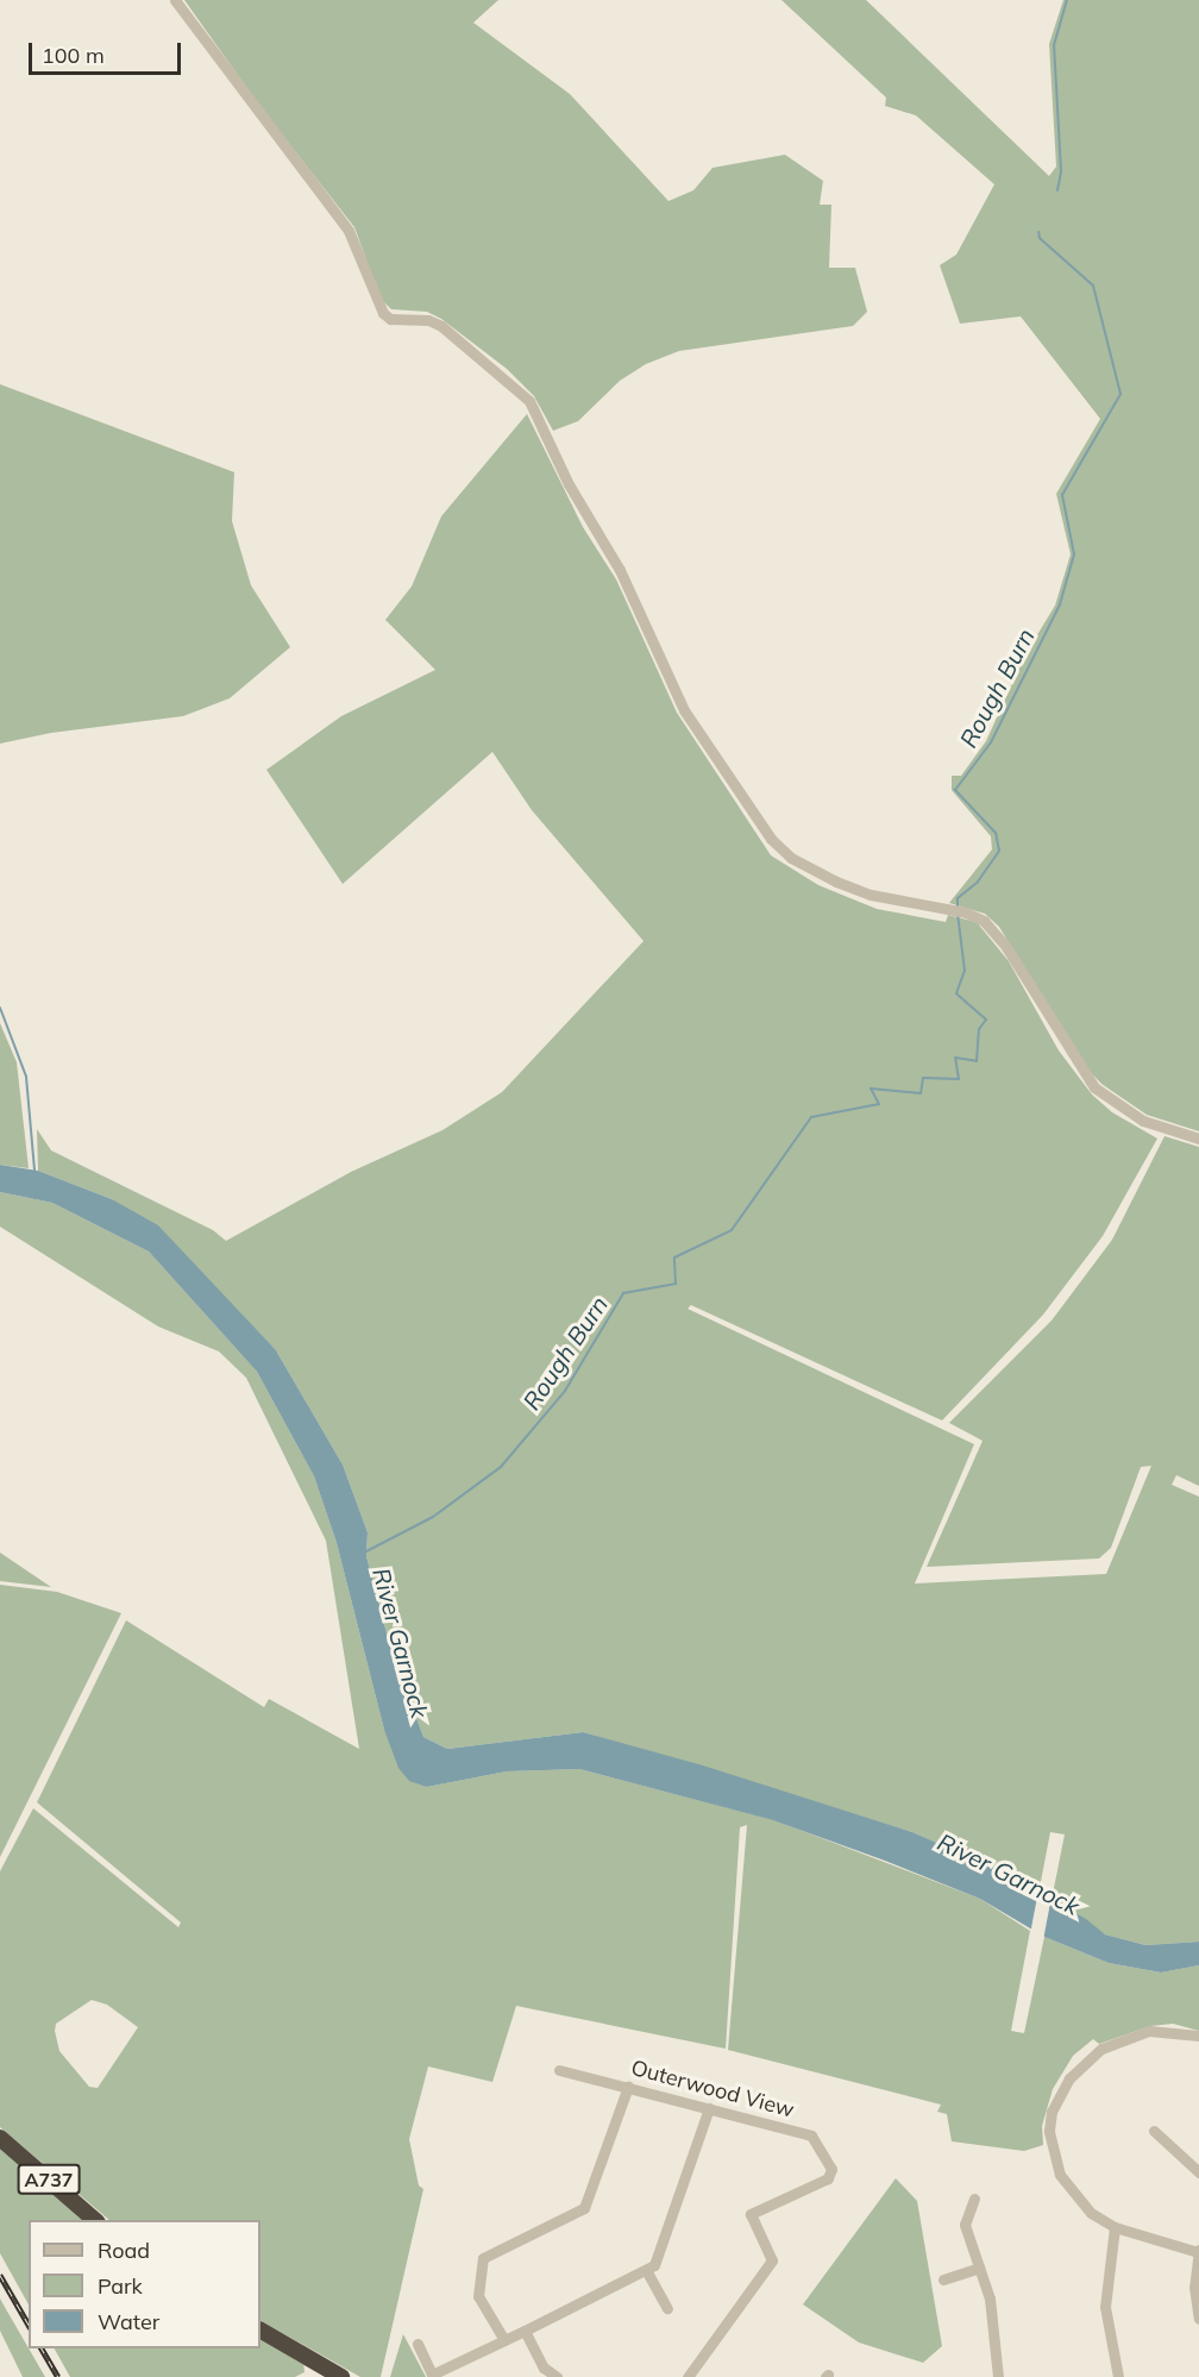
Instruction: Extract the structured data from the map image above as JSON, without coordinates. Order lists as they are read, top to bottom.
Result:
{
  "streets": {
    "highway": ["A737"],
    "street": ["Outerwood View"]
  },
  "water": ["Rough Burn", "River Garnock"],
  "legend": ["Road", "Park", "Water"],
  "scale_bar": "100 m"
}
